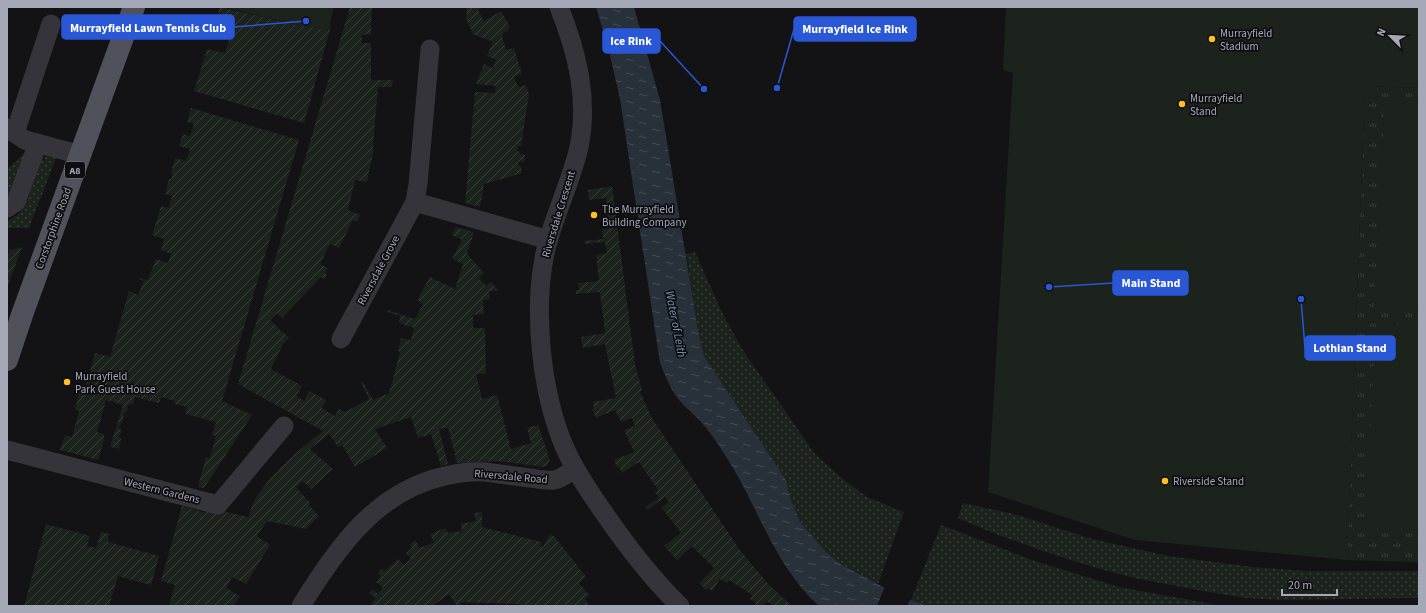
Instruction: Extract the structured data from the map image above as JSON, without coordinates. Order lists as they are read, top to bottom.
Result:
{
  "streets": {
    "main road": ["A8", "Corstorphine Road"],
    "street": [
      "Riversdale Crescent",
      "Riversdale Grove",
      "Riversdale Road",
      "Western Gardens"
    ]
  },
  "crossings": [
    ["Riversdale Crescent", "Riversdale Road"]
  ],
  "water": ["Water of Leith"],
  "places": [
    "Murrayfield Lawn Tennis Club",
    "Murrayfield Stadium",
    "Murrayfield Ice Rink",
    "Ice Rink",
    "Murrayfield Stand",
    "The Murrayfield Building Company",
    "Main Stand",
    "Lothian Stand",
    "Murrayfield Park Guest House",
    "Riverside Stand"
  ],
  "scale_bar": "20 m",
  "north": "top left"
}
